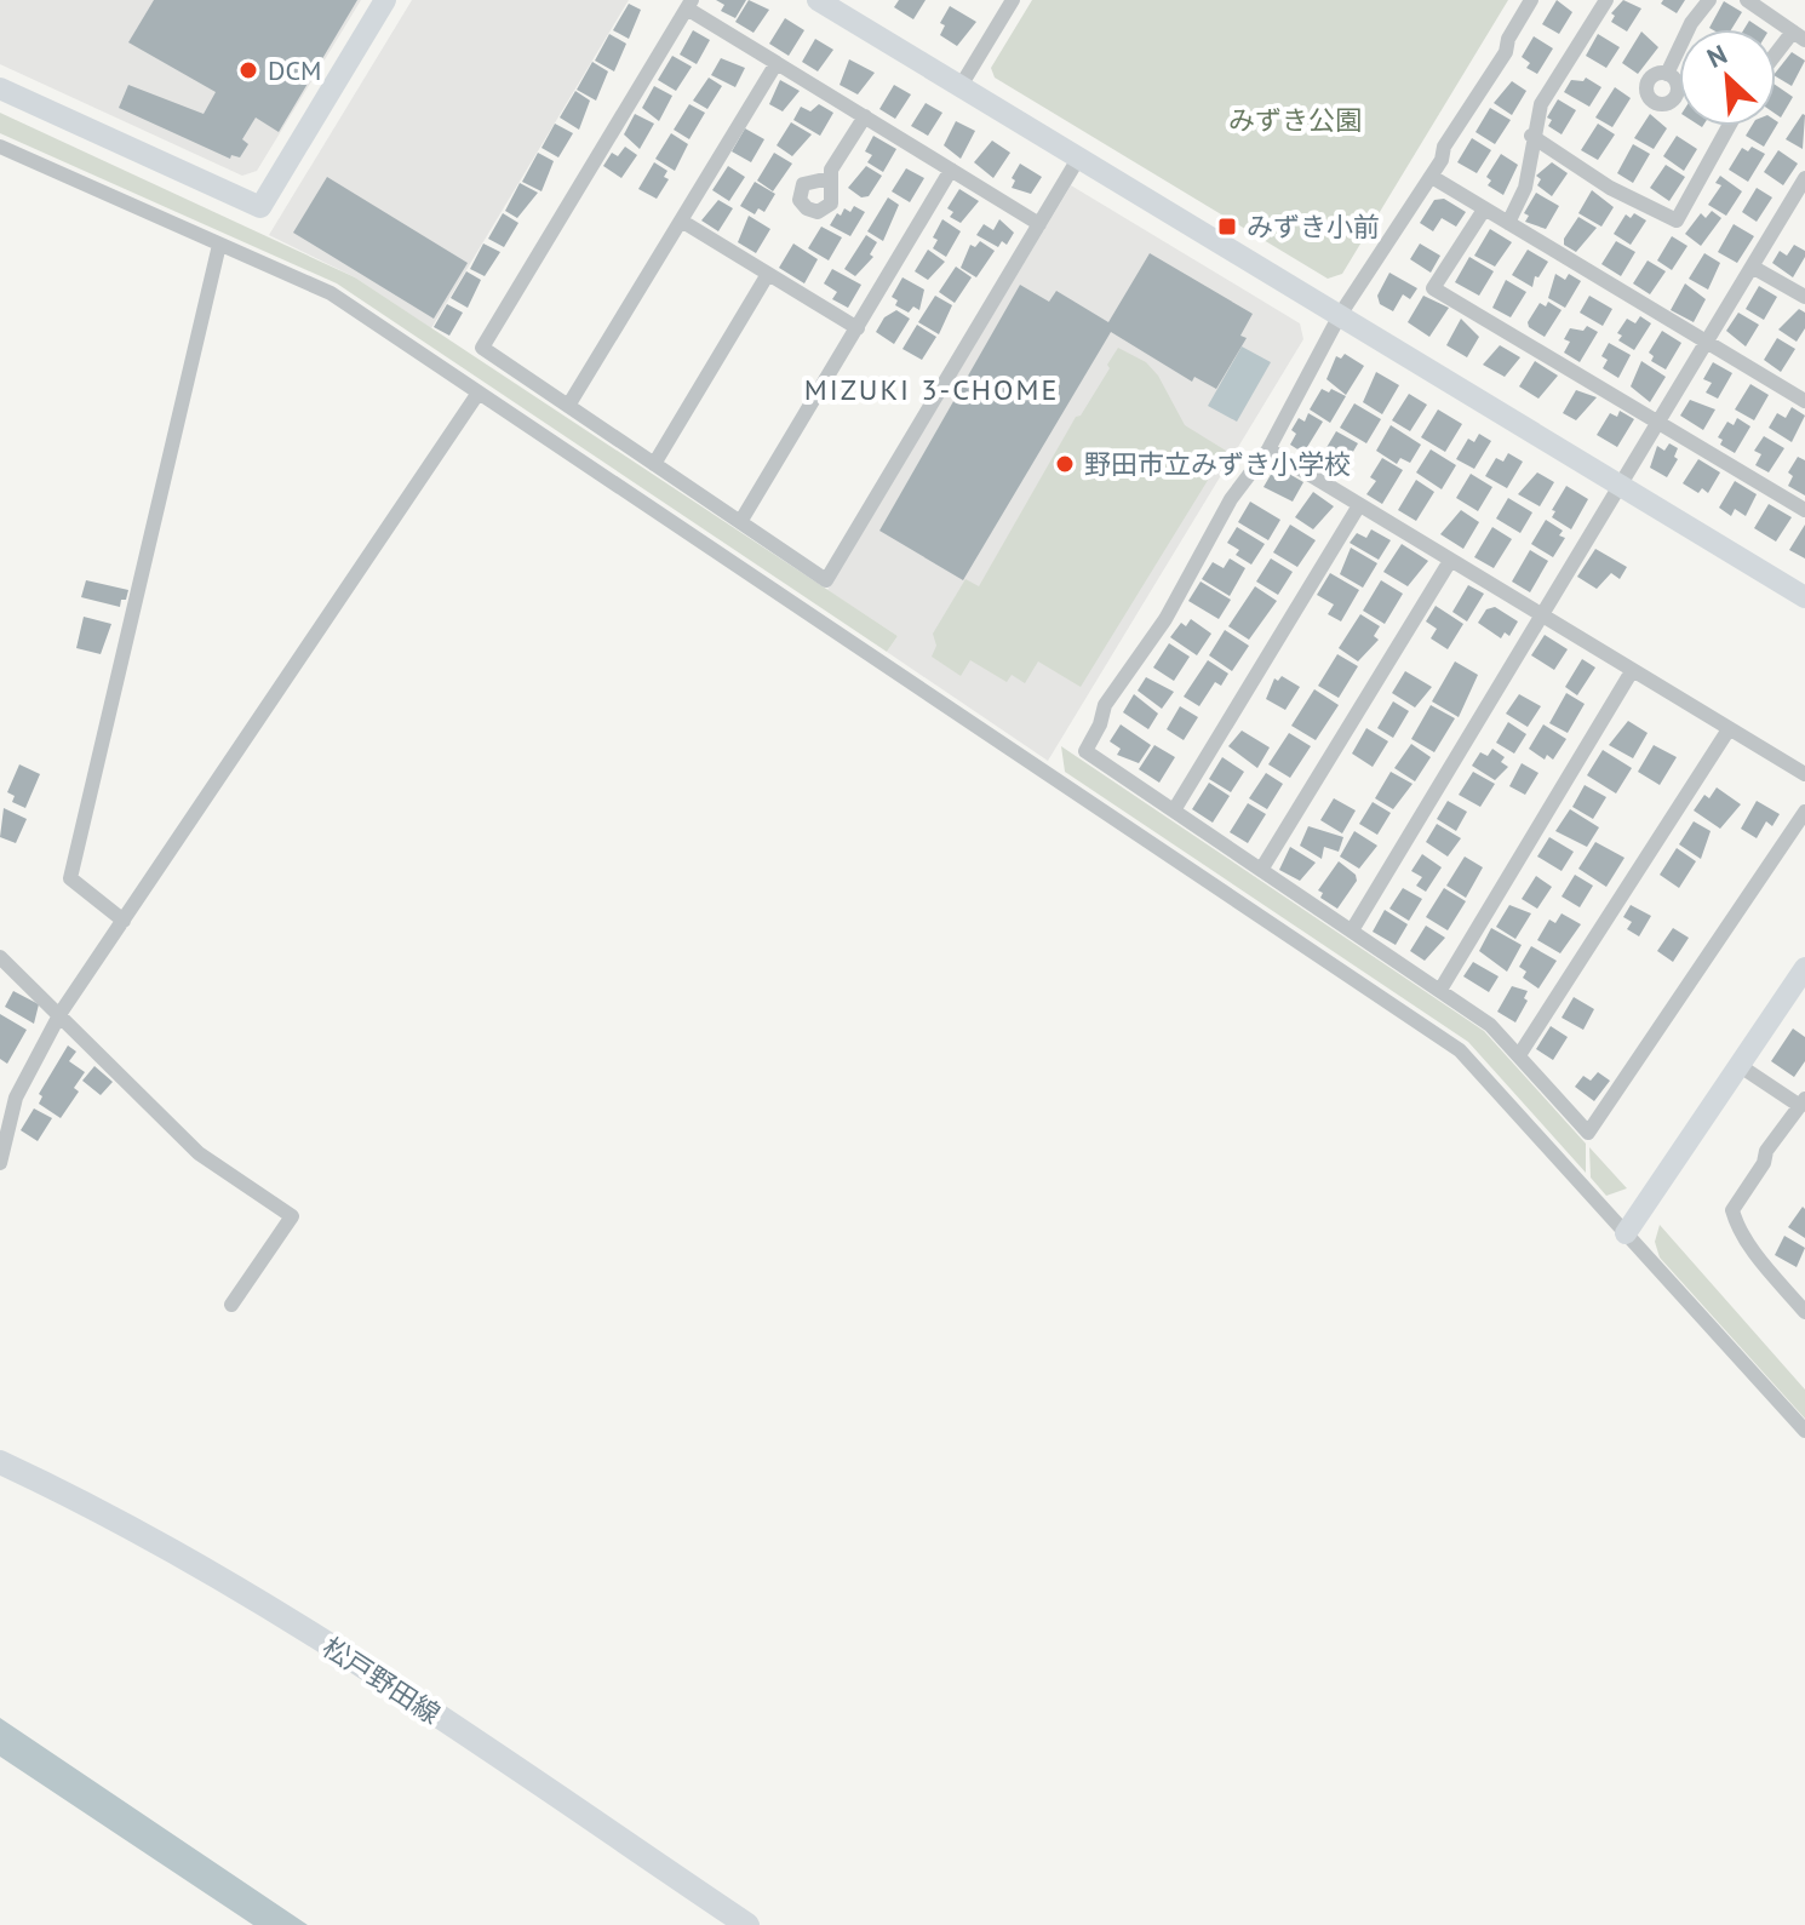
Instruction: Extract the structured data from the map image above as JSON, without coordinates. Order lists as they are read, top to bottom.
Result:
{
  "streets": {
    "main road": ["松戸野田線"]
  },
  "districts": ["MIZUKI 3-CHOME"],
  "parks": ["みずき公園"],
  "places": {
    "other": ["DCM", "野田市立みずき小学校"],
    "transit": ["みずき小前"]
  },
  "north": "top left"
}
